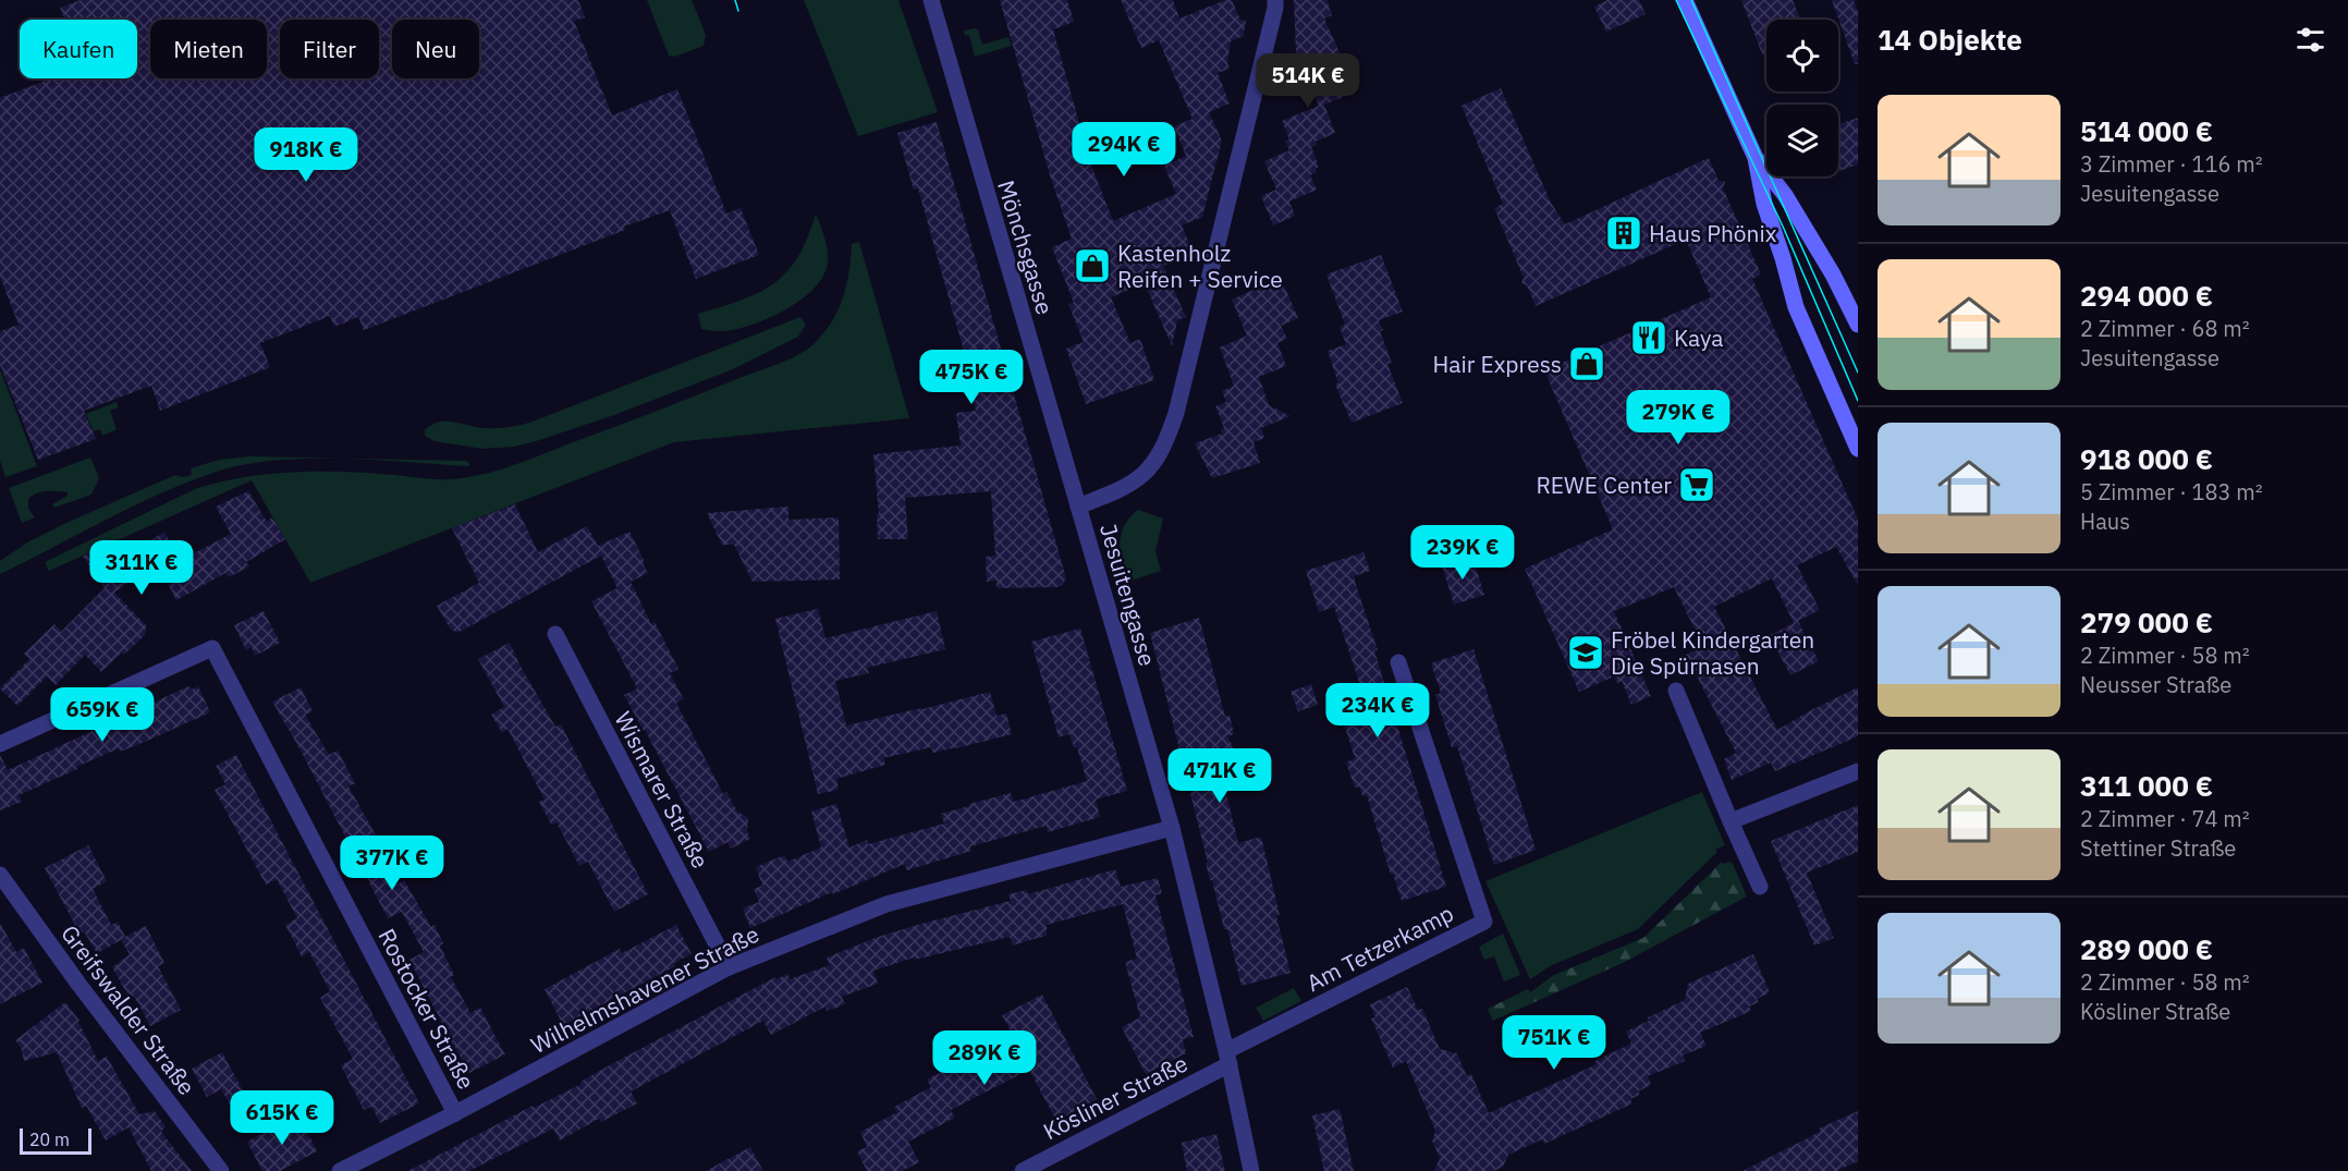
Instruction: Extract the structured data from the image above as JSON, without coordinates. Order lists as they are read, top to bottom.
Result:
{
  "streets": {
    "street": [
      "Mönchsgasse",
      "Jesuitengasse",
      "Wismarer Straße",
      "Am Tetzerkamp",
      "Wilhelmshavener Straße",
      "Rostocker Straße",
      "Greifswalder Straße",
      "Kösliner Straße"
    ]
  },
  "crossings": [
    ["Mönchsgasse", "Jesuitengasse"],
    ["Jesuitengasse", "Am Tetzerkamp"],
    ["Jesuitengasse", "Wilhelmshavener Straße"],
    ["Jesuitengasse", "Kösliner Straße"],
    ["Wismarer Straße", "Wilhelmshavener Straße"],
    ["Am Tetzerkamp", "Kösliner Straße"],
    ["Wilhelmshavener Straße", "Rostocker Straße"]
  ],
  "places": {
    "building": ["Haus Phönix"],
    "shop": ["Kastenholz Reifen + Service", "Hair Express"],
    "restaurant": ["Kaya"],
    "supermarket": ["REWE Center"],
    "school or university": ["Fröbel Kindergarten Die Spürnasen"]
  },
  "scale_bar": "20 m",
  "page": {
    "heading": "14 Objekte",
    "chip": [
      "Kaufen",
      "Mieten",
      "Filter",
      "Neu"
    ],
    "price": [
      "514K €",
      "294K €",
      "918K €",
      "475K €",
      "279K €",
      "239K €",
      "311K €",
      "234K €",
      "659K €",
      "471K €",
      "377K €",
      "751K €",
      "289K €",
      "615K €"
    ],
    "list": [
      {
        "name": "514 000 €",
        "note": "3 Zimmer · 116 m² · Jesuitengasse"
      },
      {
        "name": "294 000 €",
        "note": "2 Zimmer · 68 m² · Jesuitengasse"
      },
      {
        "name": "918 000 €",
        "note": "5 Zimmer · 183 m² · Haus"
      },
      {
        "name": "279 000 €",
        "note": "2 Zimmer · 58 m² · Neusser Straße"
      },
      {
        "name": "311 000 €",
        "note": "2 Zimmer · 74 m² · Stettiner Straße"
      },
      {
        "name": "289 000 €",
        "note": "2 Zimmer · 58 m² · Kösliner Straße"
      }
    ],
    "scale": "20 m"
  }
}
